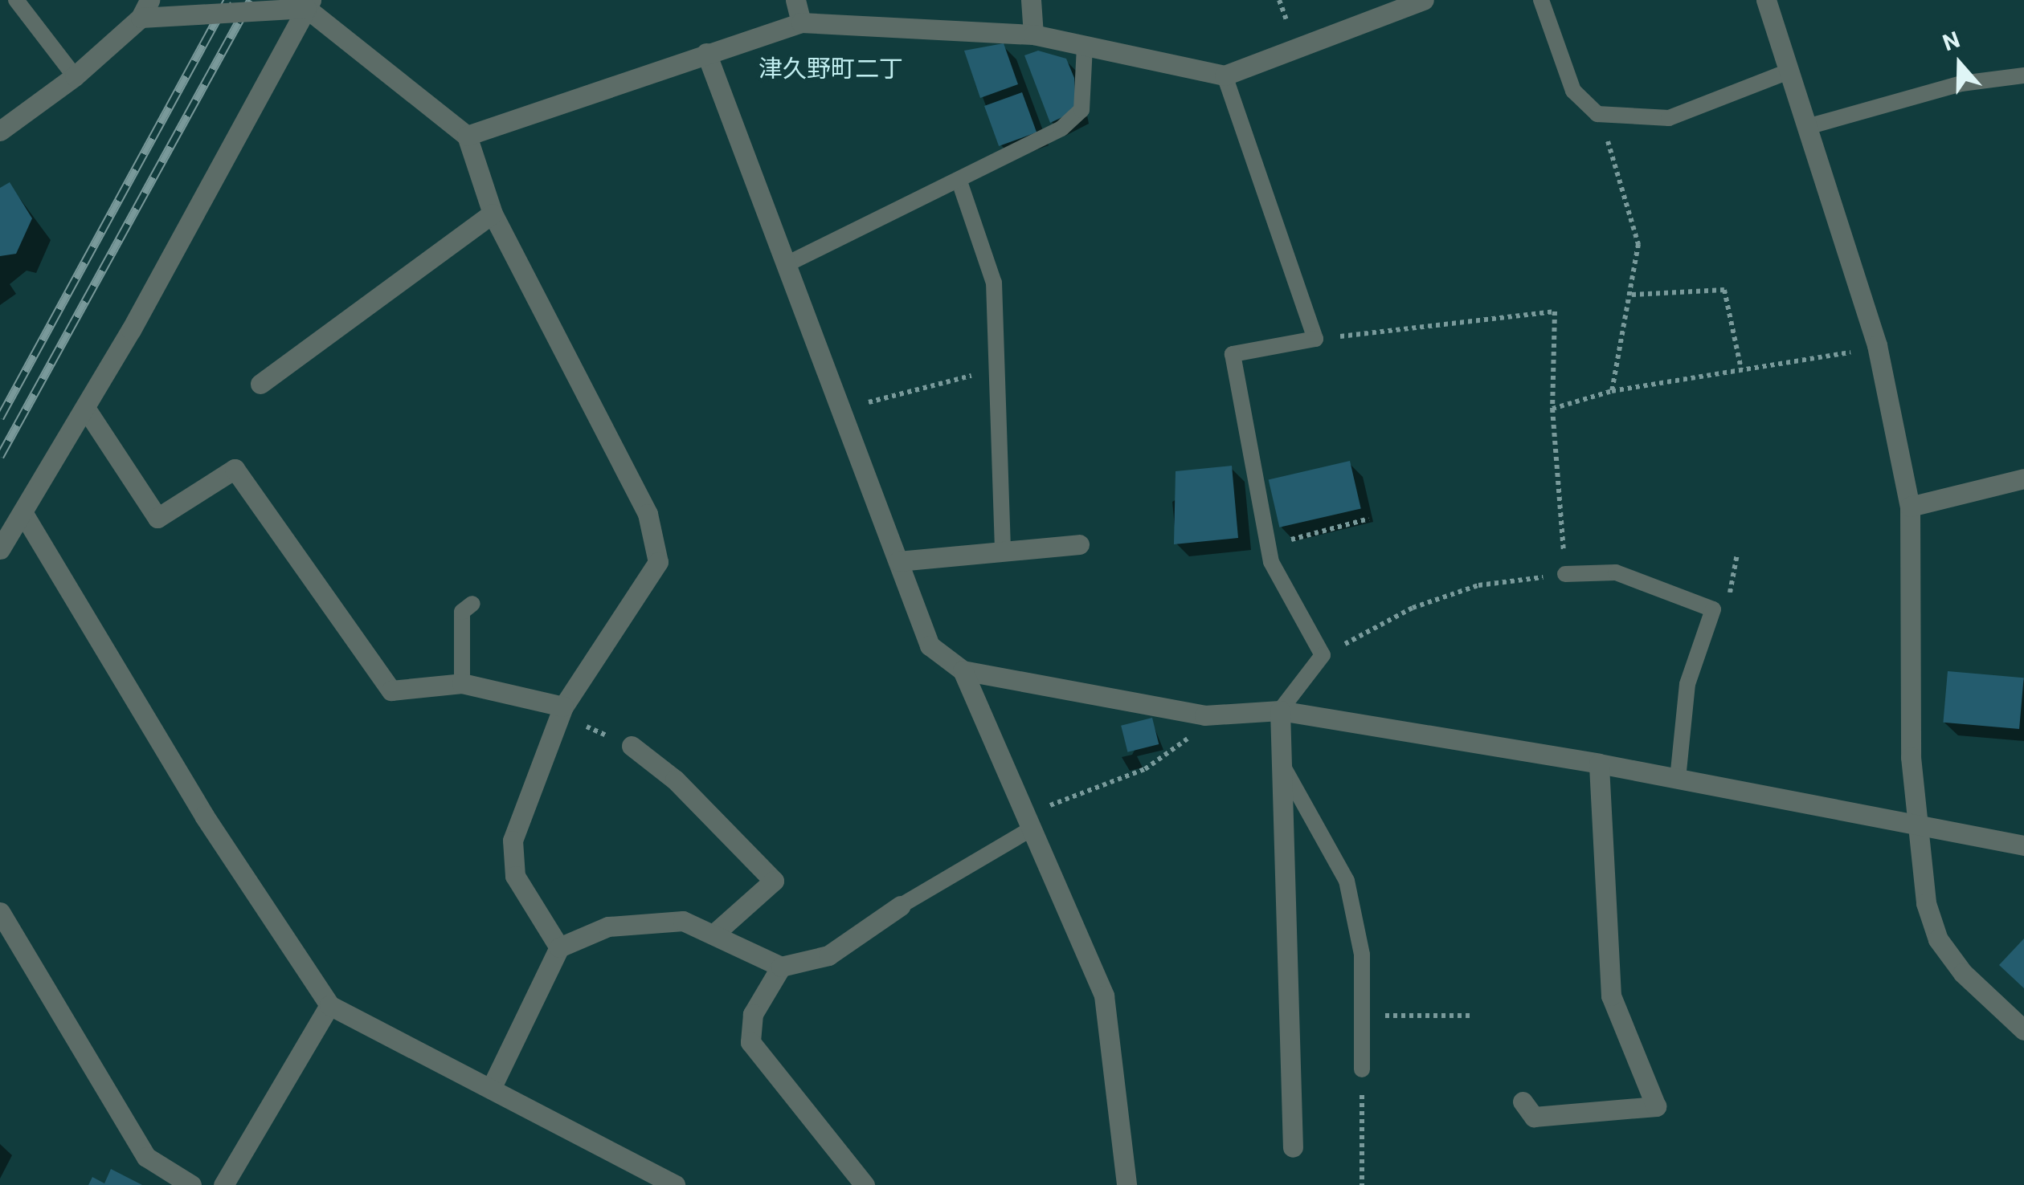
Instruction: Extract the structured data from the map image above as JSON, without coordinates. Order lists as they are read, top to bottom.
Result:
{
  "districts": ["津久野町二丁"],
  "north": "top"
}
